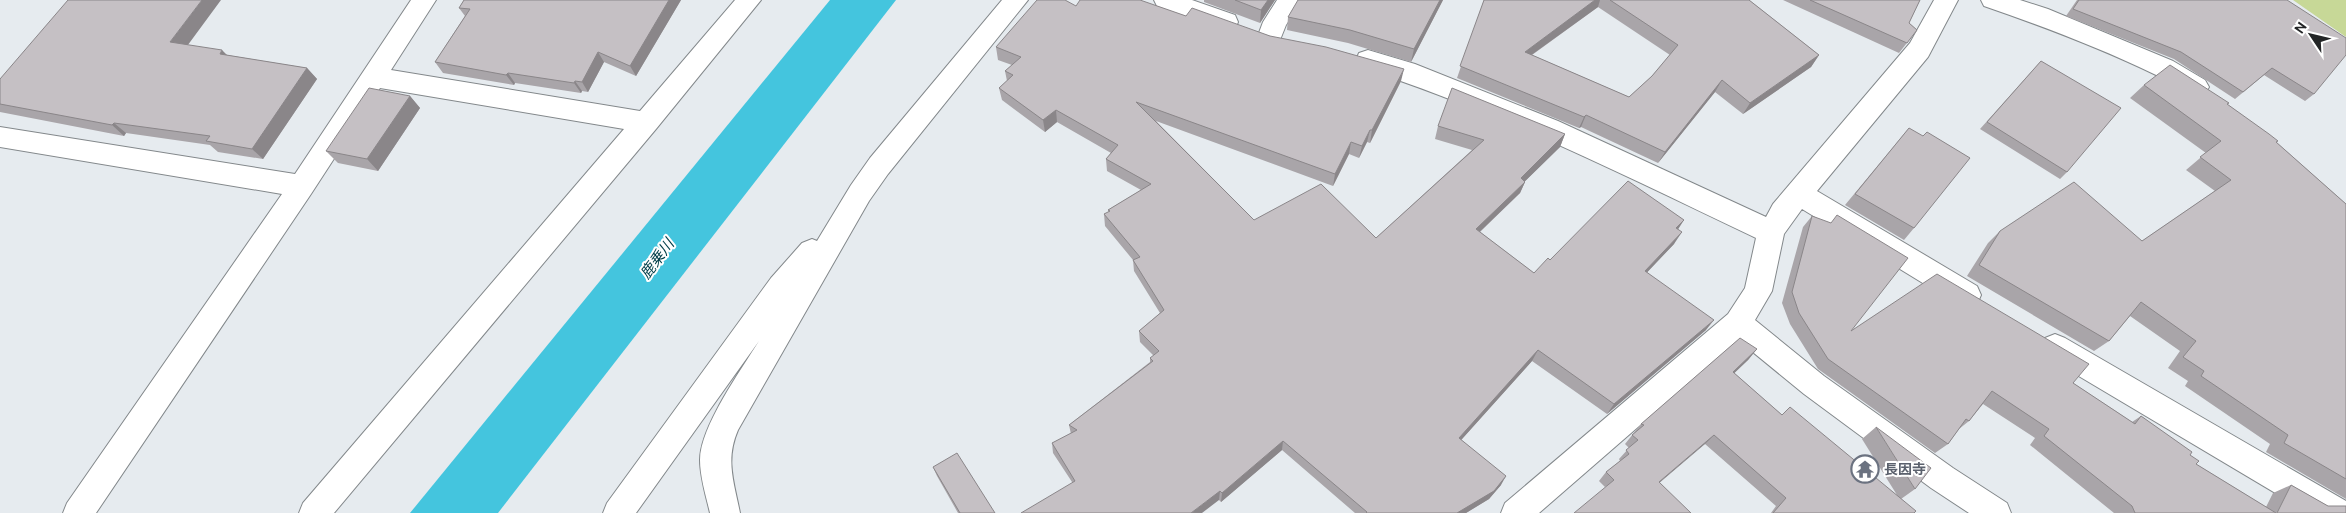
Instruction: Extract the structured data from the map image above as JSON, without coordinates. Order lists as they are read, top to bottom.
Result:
{
  "water": ["鹿乗川"],
  "places": {
    "temple": ["長因寺"]
  },
  "north": "top left"
}
